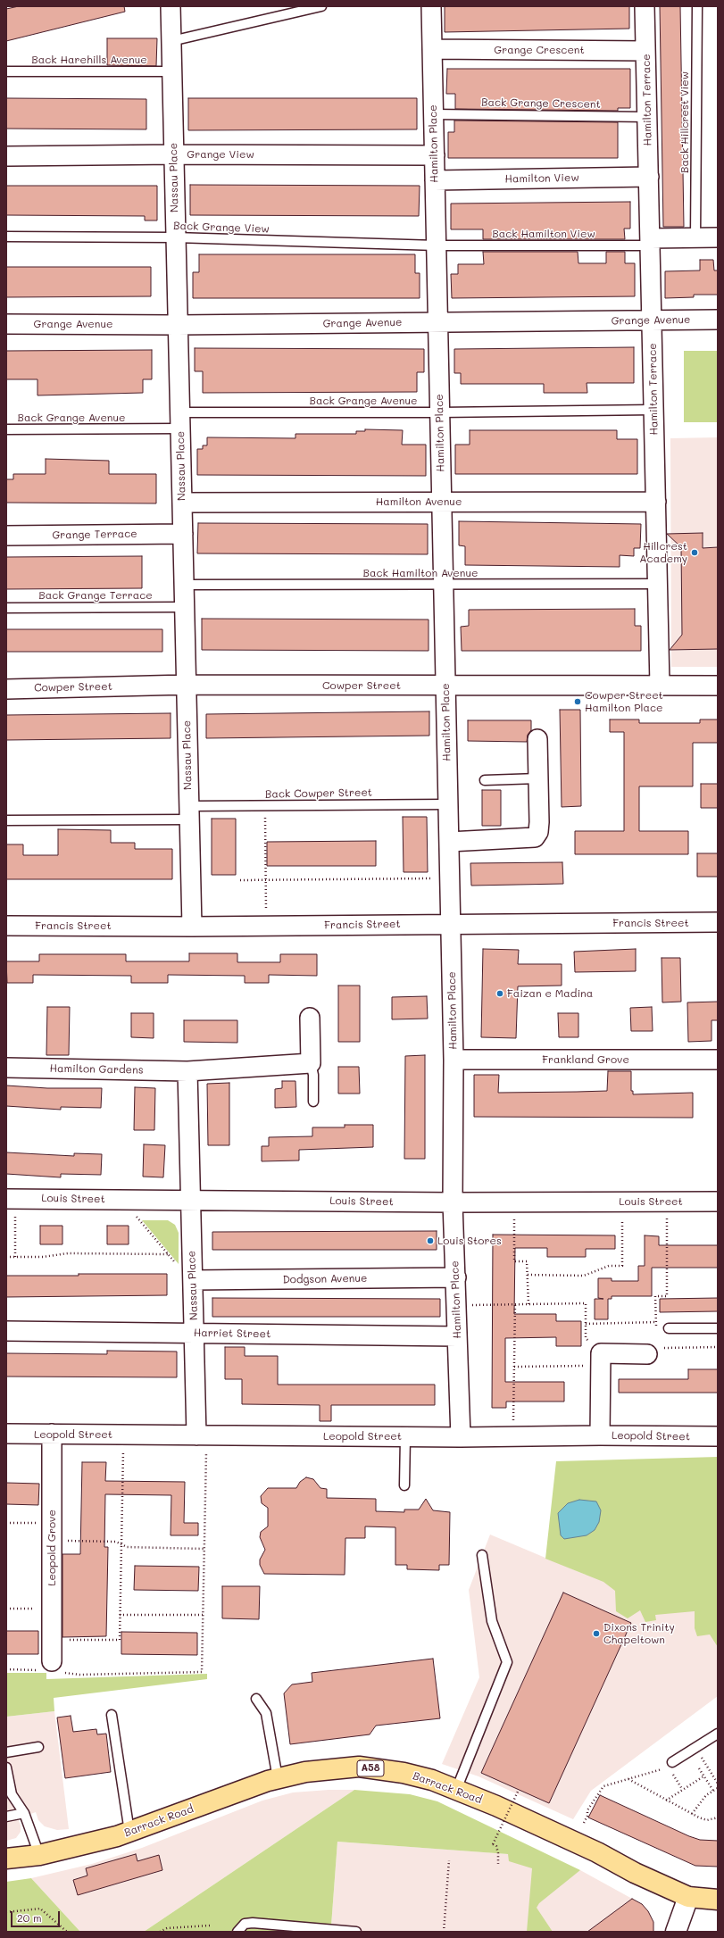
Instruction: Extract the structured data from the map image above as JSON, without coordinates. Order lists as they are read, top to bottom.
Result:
{
  "streets": {
    "main road": ["A58", "Barrack Road"],
    "street": [
      "Grange Crescent",
      "Hamilton Terrace",
      "Hamilton Place",
      "Grange View",
      "Nassau Place",
      "Hamilton View",
      "Grange Avenue",
      "Hamilton Avenue",
      "Grange Terrace",
      "Cowper Street",
      "Francis Street",
      "Frankland Grove",
      "Hamilton Gardens",
      "Louis Street",
      "Dodgson Avenue",
      "Harriet Street",
      "Leopold Street",
      "Leopold Grove"
    ],
    "lane": [
      "Back Harehills Avenue",
      "Back Grange Crescent",
      "Back Hillcrest View",
      "Back Grange View",
      "Back Hamilton View",
      "Back Grange Avenue",
      "Back Hamilton Avenue",
      "Back Grange Terrace",
      "Back Cowper Street"
    ]
  },
  "crossings": [
    ["Grange Crescent", "Hamilton Terrace"],
    ["Grange Crescent", "Hamilton Place"],
    ["Back Harehills Avenue", "Nassau Place"],
    ["Hamilton Terrace", "Back Grange Crescent"],
    ["Hamilton Terrace", "Hamilton View"],
    ["Hamilton Terrace", "Back Hamilton View"],
    ["Hamilton Terrace", "Grange Avenue"],
    ["Hamilton Terrace", "Back Grange Avenue"],
    ["Hamilton Terrace", "Hamilton Avenue"],
    ["Hamilton Terrace", "Back Hamilton Avenue"],
    ["Hamilton Terrace", "Cowper Street"],
    ["Back Grange Crescent", "Hamilton Place"],
    ["Hamilton Place", "Grange View"],
    ["Hamilton Place", "Hamilton View"],
    ["Hamilton Place", "Back Grange View"],
    ["Hamilton Place", "Back Hamilton View"],
    ["Hamilton Place", "Grange Avenue"],
    ["Hamilton Place", "Back Grange Avenue"],
    ["Hamilton Place", "Hamilton Avenue"],
    ["Hamilton Place", "Back Hamilton Avenue"],
    ["Hamilton Place", "Cowper Street"],
    ["Hamilton Place", "Back Cowper Street"],
    ["Hamilton Place", "Francis Street"],
    ["Hamilton Place", "Frankland Grove"],
    ["Hamilton Place", "Louis Street"],
    ["Hamilton Place", "Dodgson Avenue"],
    ["Hamilton Place", "Harriet Street"],
    ["Hamilton Place", "Leopold Street"],
    ["Grange View", "Nassau Place"],
    ["Nassau Place", "Back Grange View"],
    ["Nassau Place", "Grange Avenue"],
    ["Nassau Place", "Back Grange Avenue"],
    ["Nassau Place", "Hamilton Avenue"],
    ["Nassau Place", "Grange Terrace"],
    ["Nassau Place", "Back Hamilton Avenue"],
    ["Nassau Place", "Back Grange Terrace"],
    ["Nassau Place", "Cowper Street"],
    ["Nassau Place", "Back Cowper Street"],
    ["Nassau Place", "Francis Street"],
    ["Nassau Place", "Louis Street"],
    ["Nassau Place", "Dodgson Avenue"],
    ["Nassau Place", "Harriet Street"],
    ["Nassau Place", "Leopold Street"],
    ["Back Grange View", "Back Hamilton View"],
    ["Leopold Street", "Leopold Grove"],
    ["A58", "Barrack Road"]
  ],
  "places": [
    "Hillcrest Academy",
    "Cowper Street Hamilton Place",
    "Faizan e Madina",
    "Louis Stores",
    "Dixons Trinity Chapeltown"
  ],
  "scale_bar": "20 m"
}
